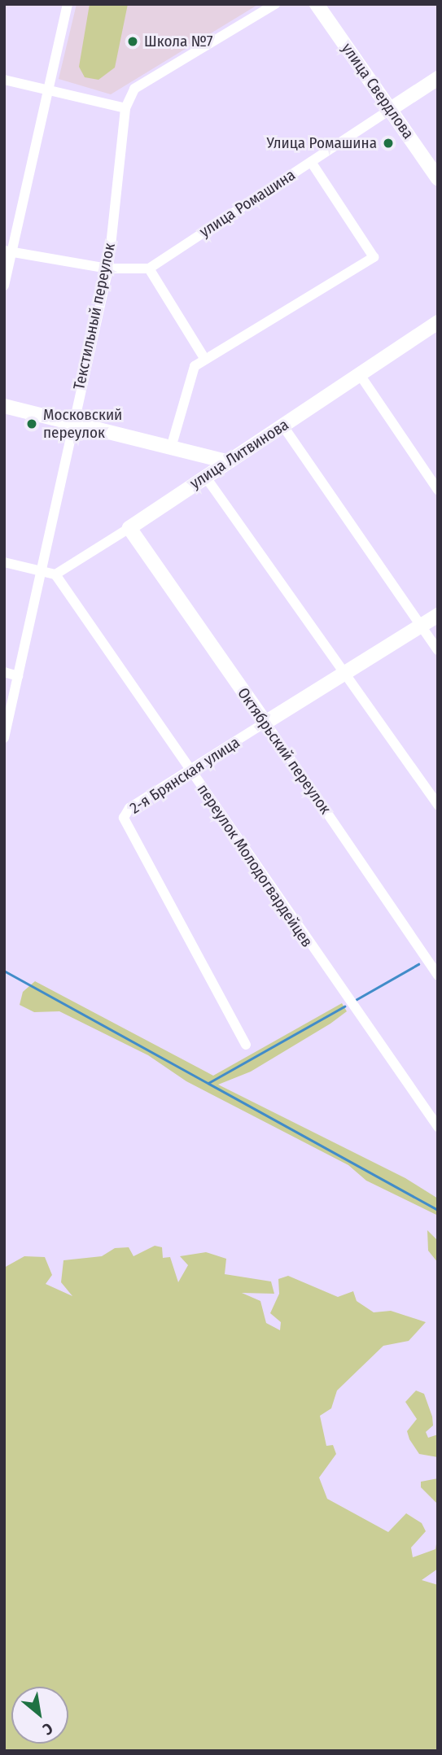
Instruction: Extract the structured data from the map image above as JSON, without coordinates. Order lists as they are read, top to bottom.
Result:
{
  "streets": {
    "main road": [
      "улица Свердлова",
      "улица Ромашина",
      "улица Литвинова",
      "Октябрьский переулок",
      "2-я Брянская улица"
    ],
    "street": ["Текстильный переулок", "переулок Молодогвардейцев"]
  },
  "crossings": [
    ["улица Свердлова", "улица Ромашина"],
    ["улица Литвинова", "Октябрьский переулок"],
    ["улица Литвинова", "переулок Молодогвардейцев"],
    ["Октябрьский переулок", "2-я Брянская улица"],
    ["2-я Брянская улица", "переулок Молодогвардейцев"]
  ],
  "places": ["Школа №7", "Улица Ромашина", "Московский переулок"],
  "north": "bottom right"
}
